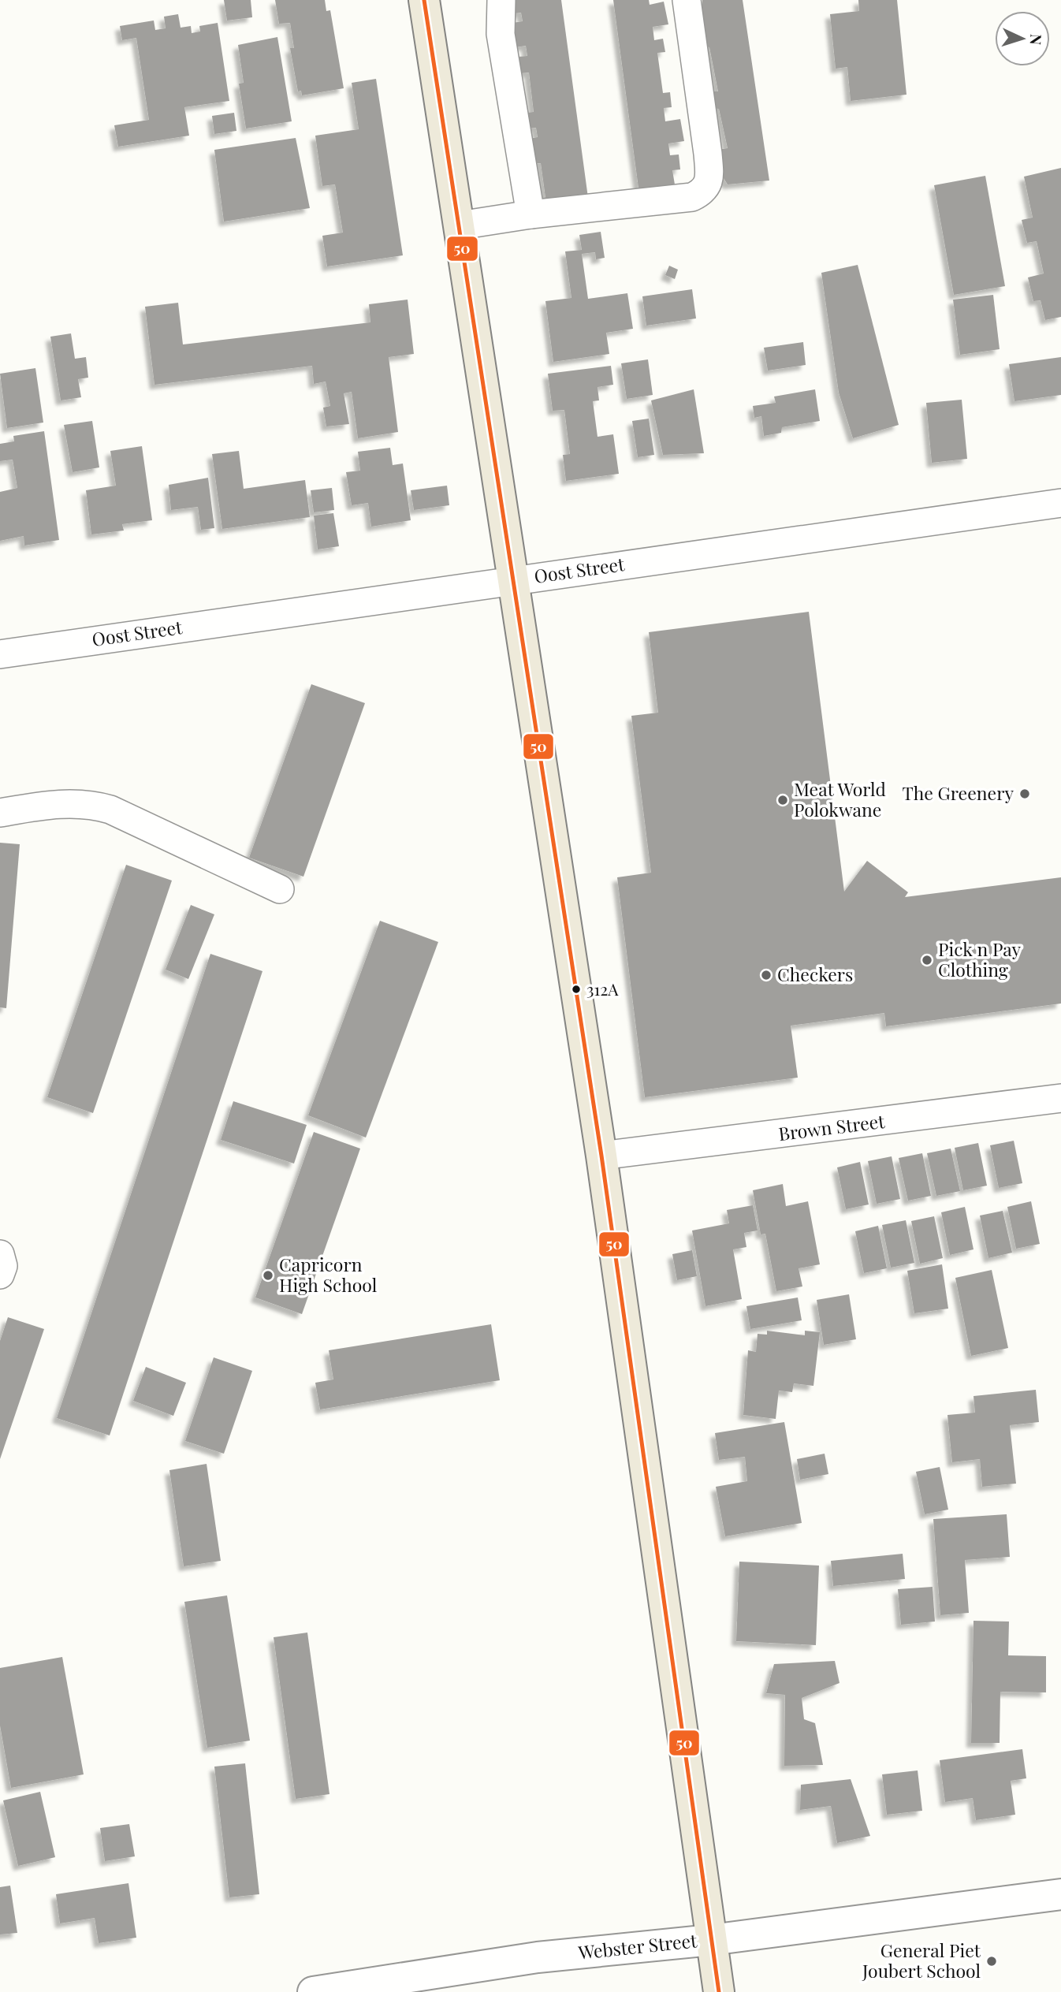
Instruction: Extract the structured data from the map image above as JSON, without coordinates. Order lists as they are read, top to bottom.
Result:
{
  "streets": {
    "street": ["Oost Street", "Brown Street", "Webster Street"]
  },
  "places": [
    "The Greenery",
    "Meat World Polokwane",
    "Pick n Pay Clothing",
    "Checkers",
    "312A",
    "Capricorn High School",
    "General Piet Joubert School"
  ],
  "lines": ["transit line 50"],
  "north": "right"
}
